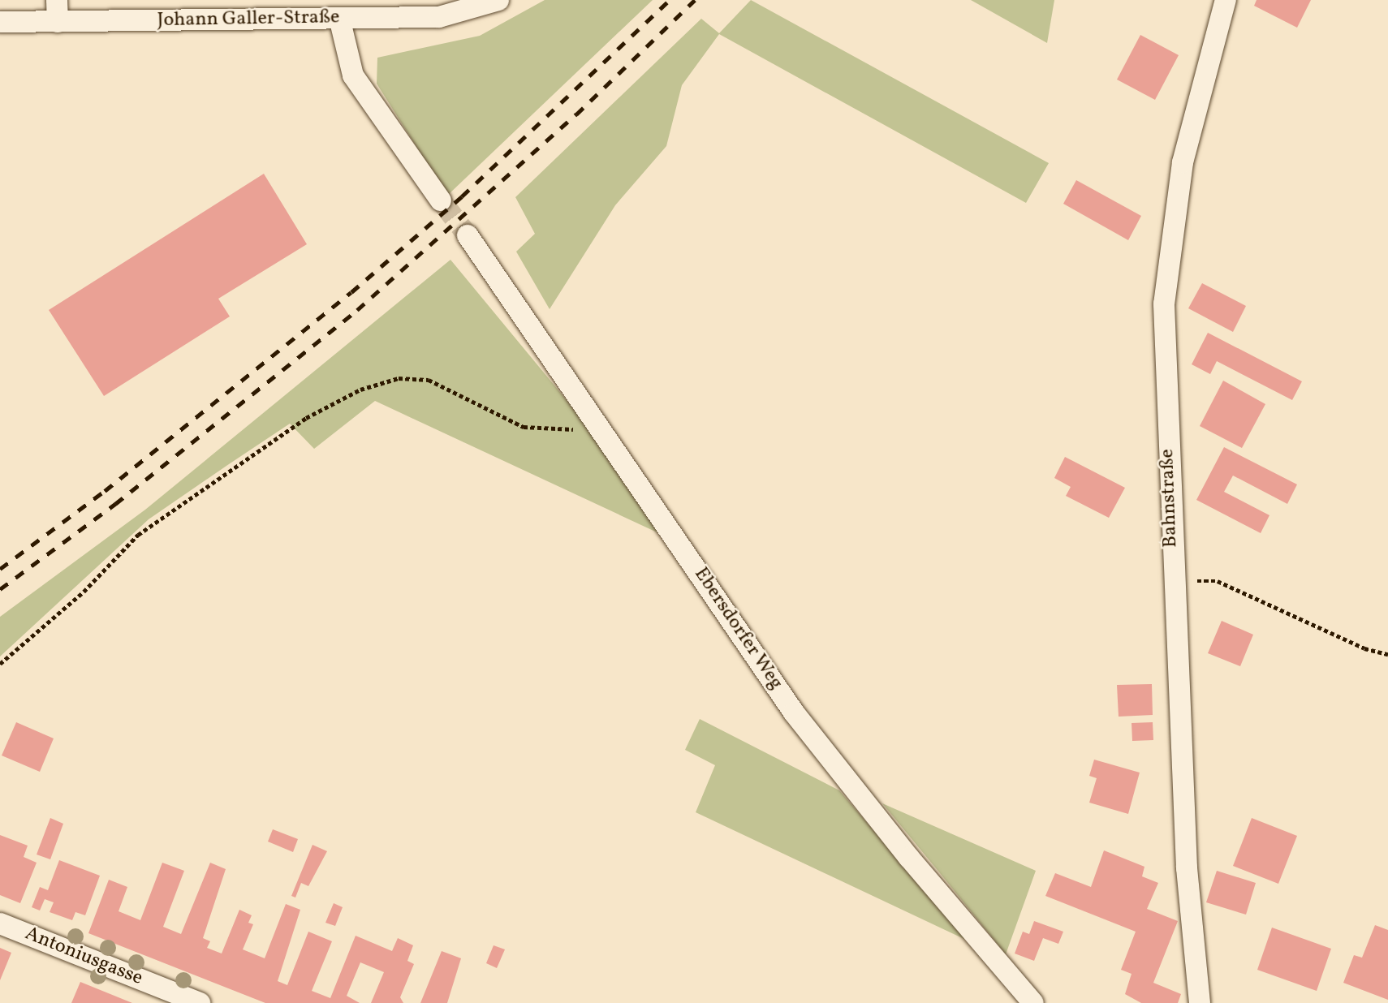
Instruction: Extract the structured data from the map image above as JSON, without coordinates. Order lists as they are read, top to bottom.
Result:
{
  "streets": {
    "street": [
      "Johann Galler-Straße",
      "Bahnstraße",
      "Ebersdorfer Weg",
      "Antoniusgasse"
    ]
  }
}
